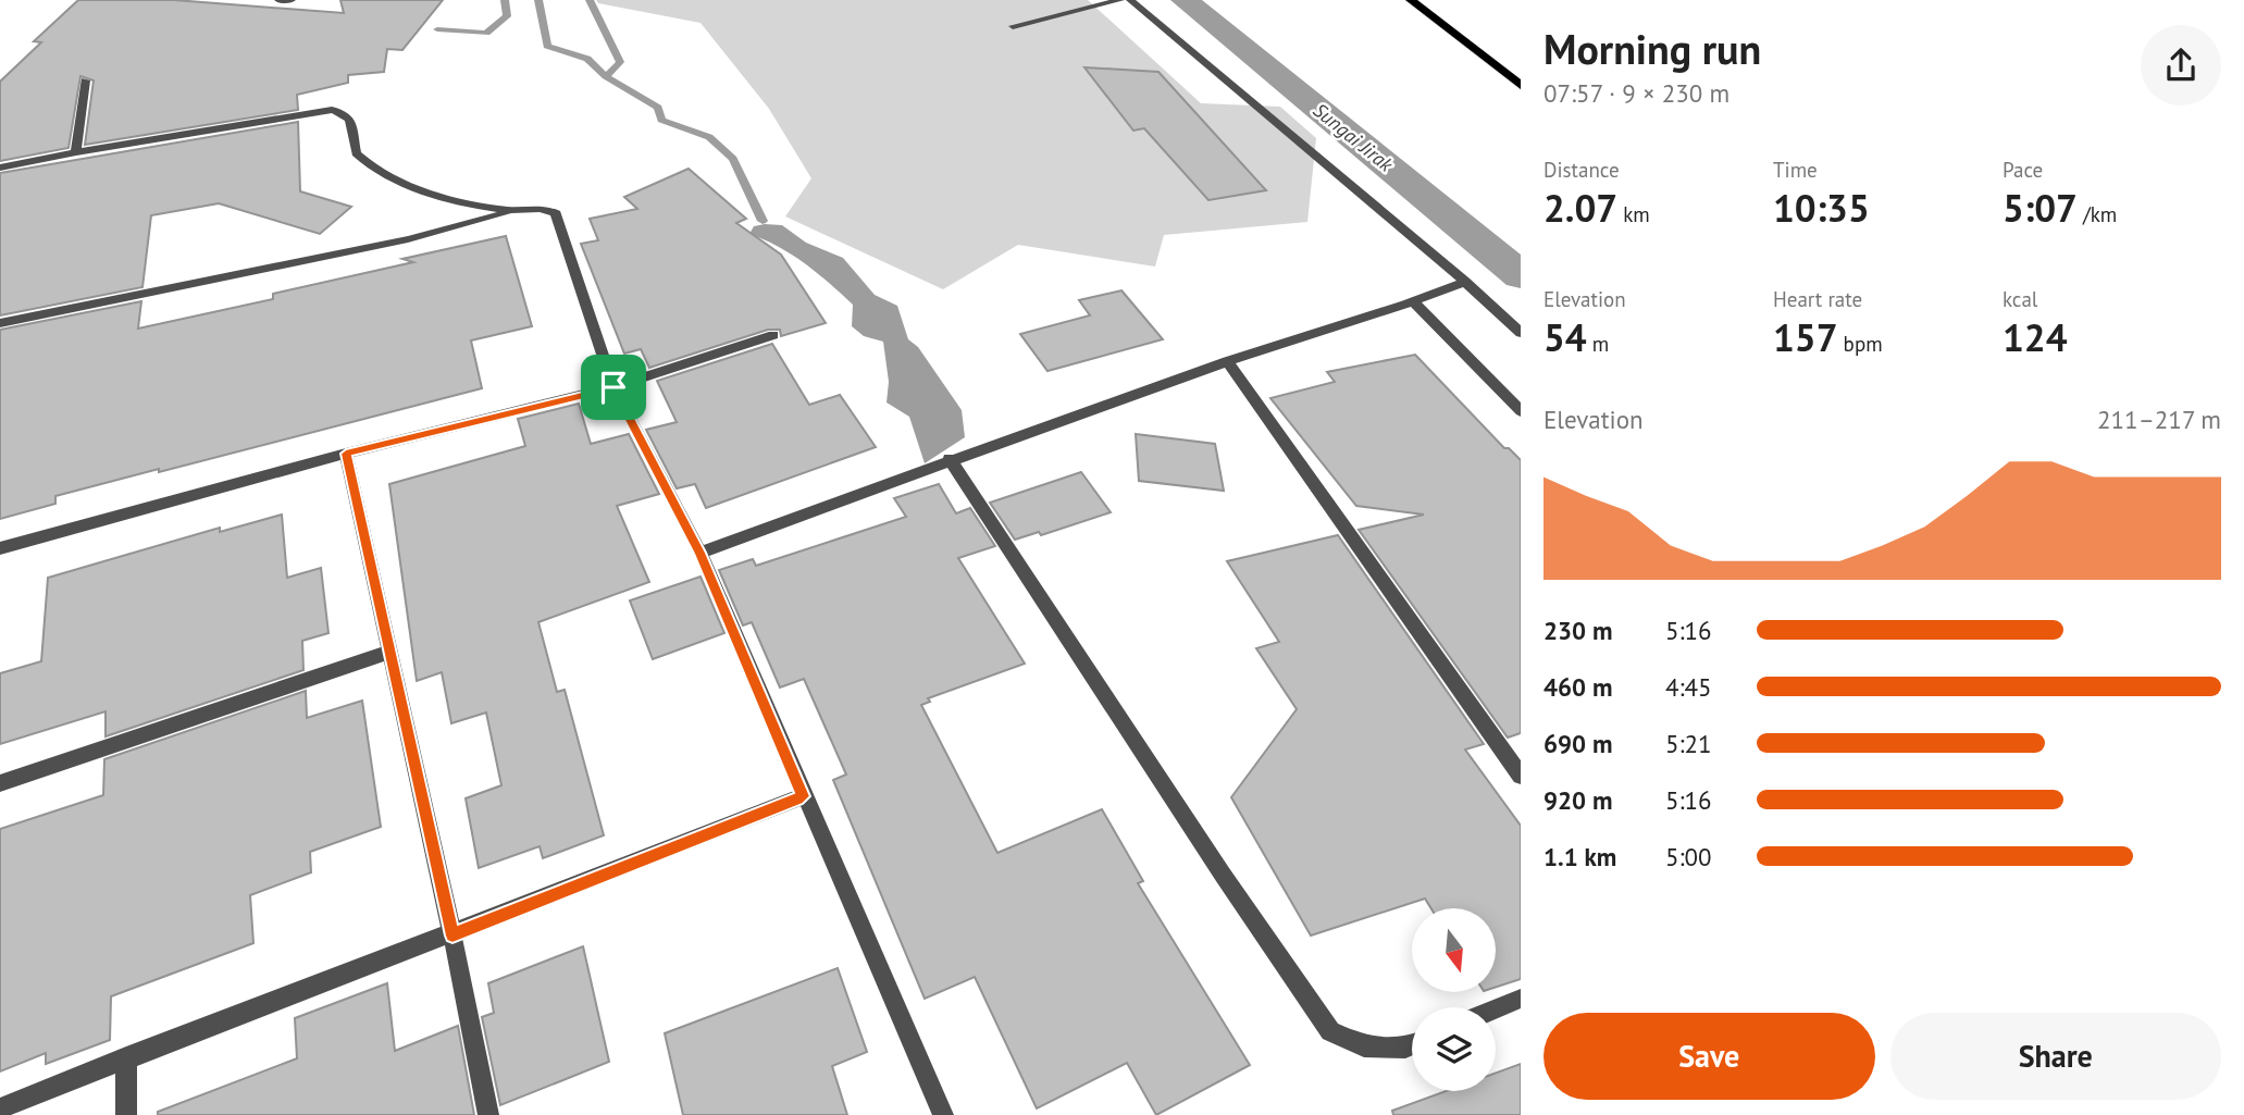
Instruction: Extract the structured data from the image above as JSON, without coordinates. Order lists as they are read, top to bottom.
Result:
{
  "water": ["Sungai Jirak"],
  "north": "bottom",
  "page": {
    "heading": ["Morning run", "07:57 · 9 × 230 m"],
    "stats": [
      ["Distance", "2.07 km"],
      ["Time", "10:35"],
      ["Pace", "5:07 /km"],
      ["Elevation", "54 m"],
      ["Heart rate", "157 bpm"],
      ["kcal", "124"]
    ],
    "chart": ["Elevation", "211–217 m"],
    "list": [
      {
        "name": "230 m",
        "note": "5:16"
      },
      {
        "name": "460 m",
        "note": "4:45"
      },
      {
        "name": "690 m",
        "note": "5:21"
      },
      {
        "name": "920 m",
        "note": "5:16"
      },
      {
        "name": "1.1 km",
        "note": "5:00"
      }
    ],
    "buttons": ["Save", "Share"]
  }
}
